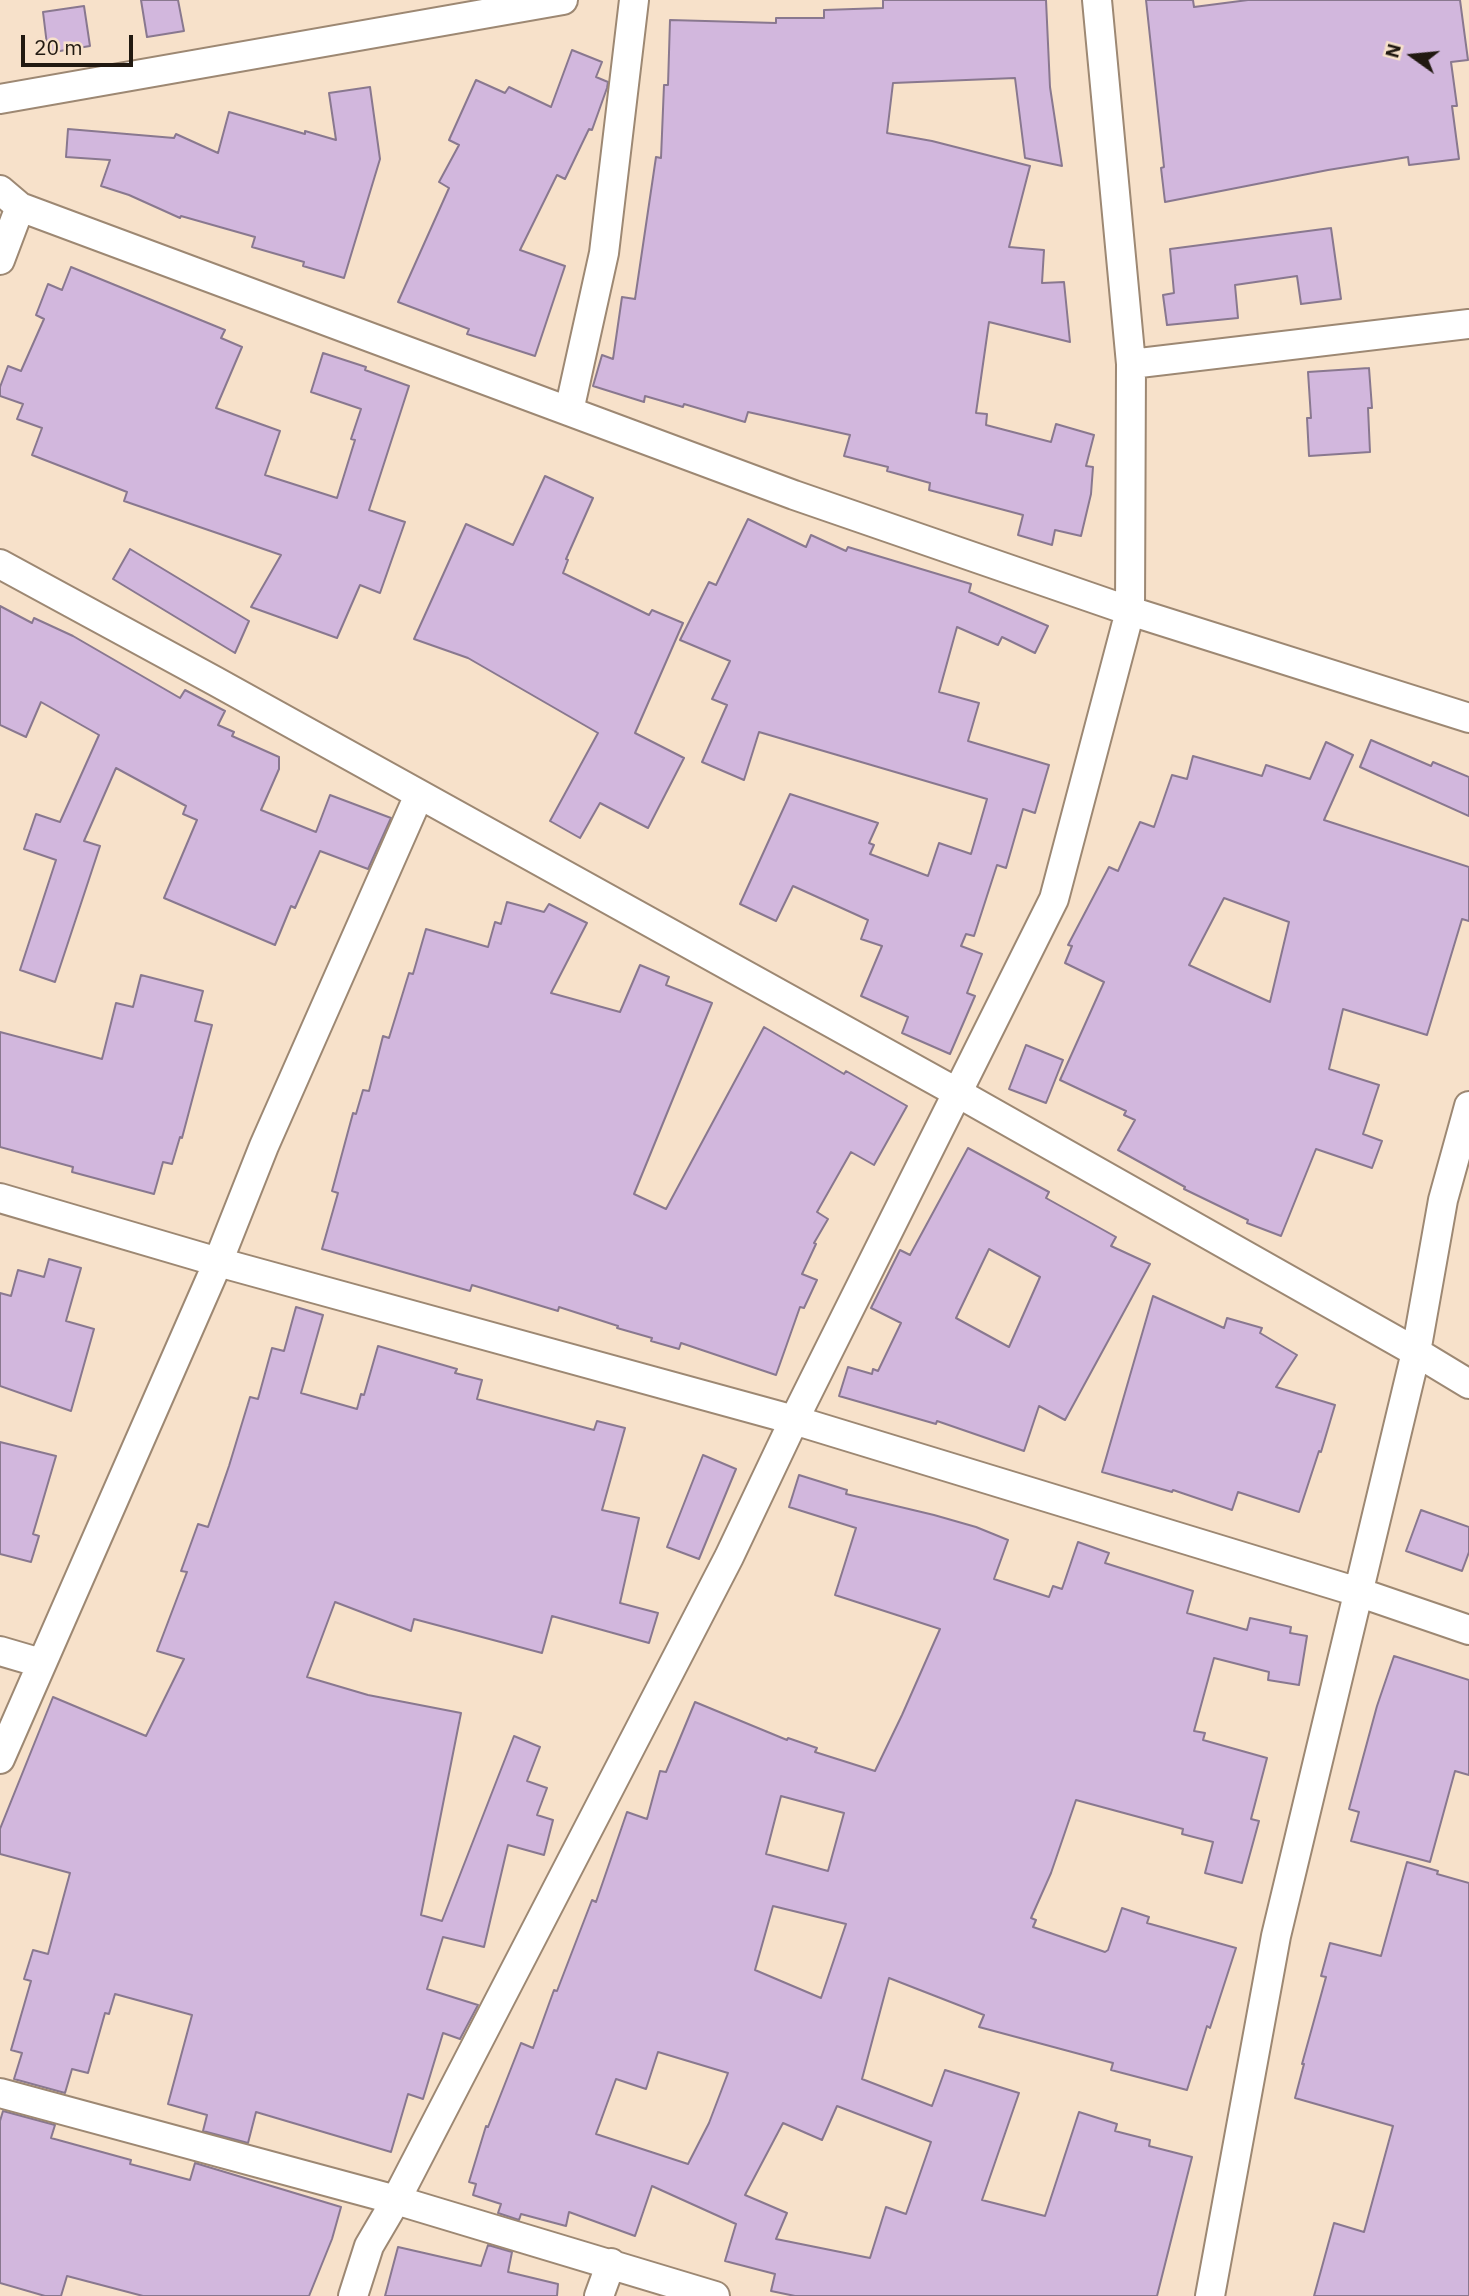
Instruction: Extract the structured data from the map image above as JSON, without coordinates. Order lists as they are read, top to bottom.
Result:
{
  "scale_bar": "20 m",
  "north": "left"
}
